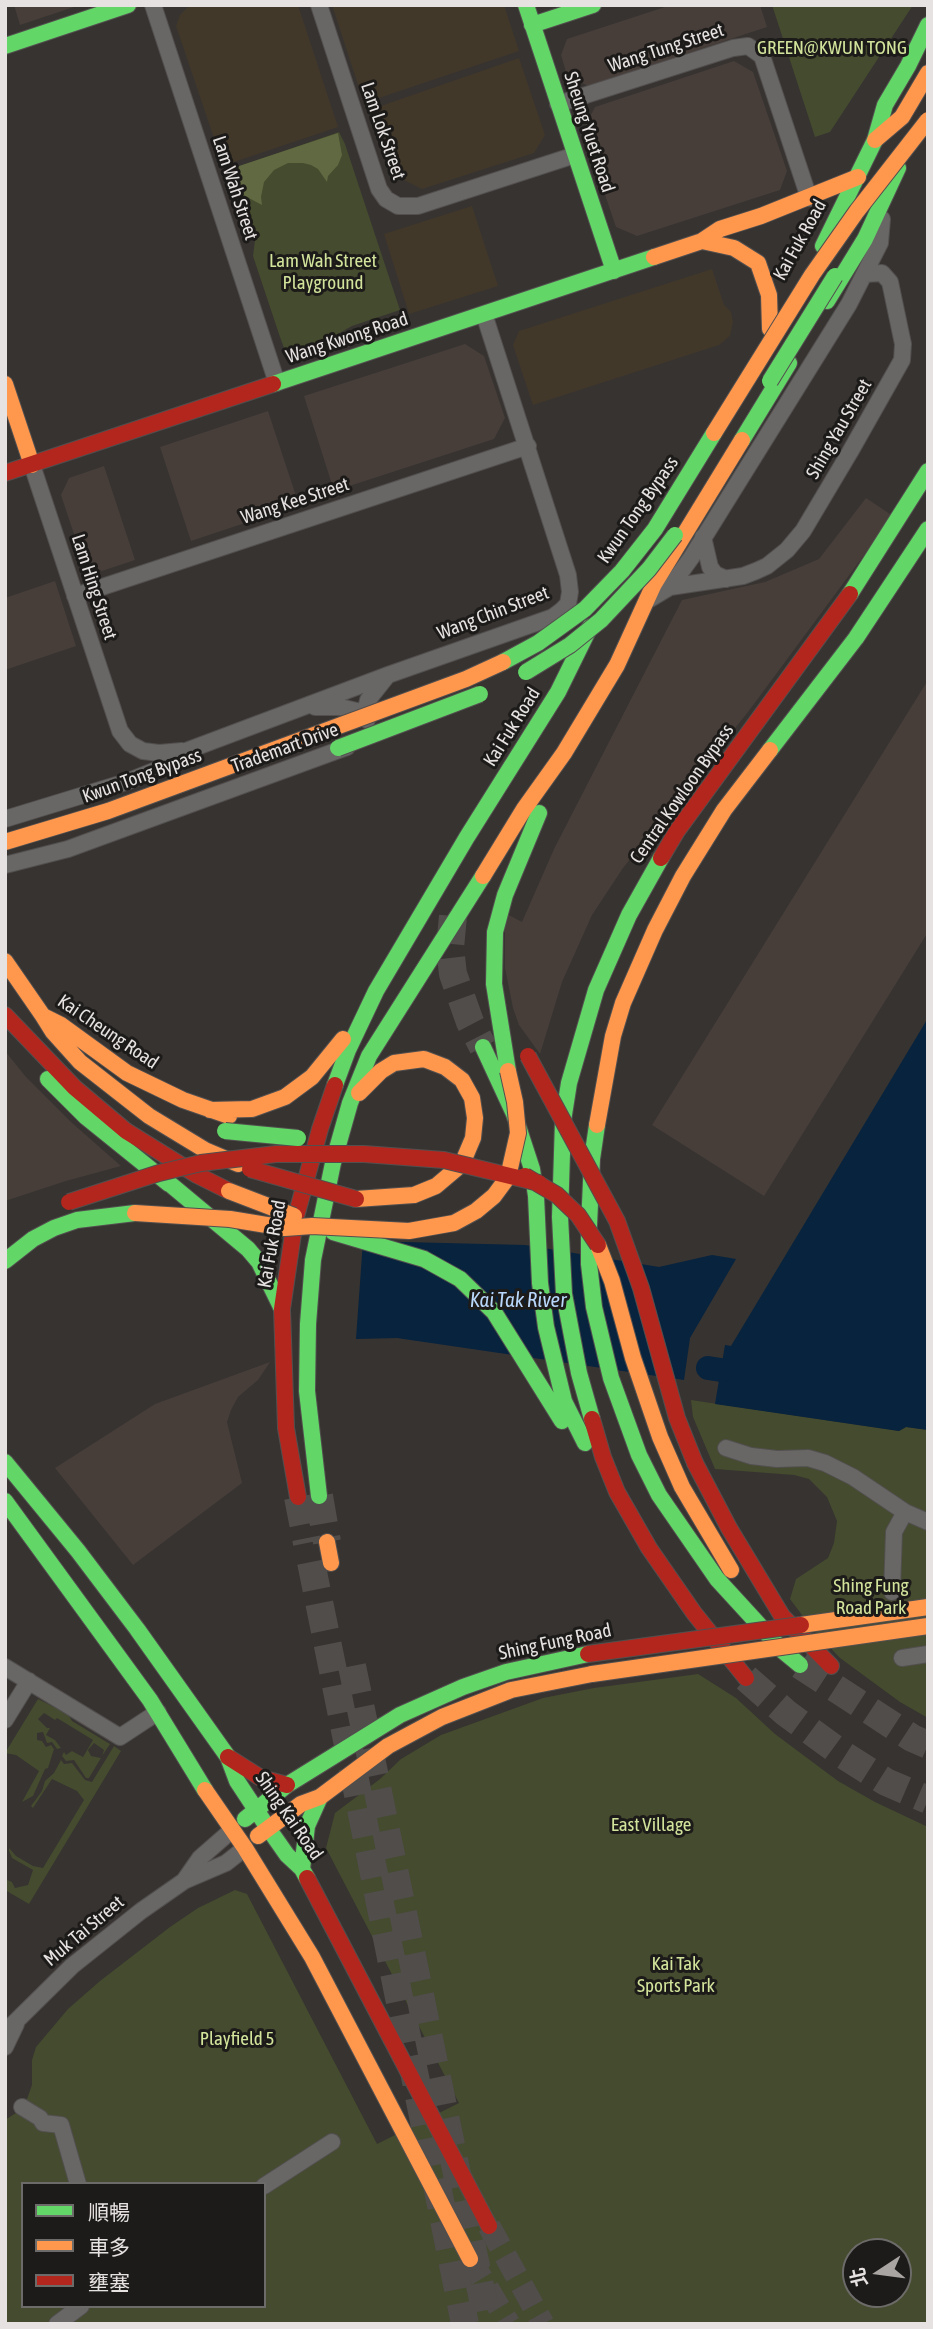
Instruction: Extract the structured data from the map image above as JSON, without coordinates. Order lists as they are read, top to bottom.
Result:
{
  "streets": {
    "main road": [
      "Sheung Yuet Road",
      "Kai Fuk Road",
      "Wang Kwong Road",
      "Kwun Tong Bypass",
      "Lam Hing Street",
      "Central Kowloon Bypass",
      "Kai Cheung Road",
      "Shing Fung Road",
      "Shing Kai Road"
    ],
    "street": [
      "Wang Tung Street",
      "Lam Lok Street",
      "Lam Wah Street",
      "Shing Yau Street",
      "Wang Kee Street",
      "Wang Chin Street",
      "Trademart Drive",
      "Muk Tai Street"
    ]
  },
  "crossings": [
    ["Wang Tung Street", "Sheung Yuet Road"],
    ["Wang Tung Street", "Wang Kwong Road"],
    ["Lam Lok Street", "Sheung Yuet Road"],
    ["Sheung Yuet Road", "Wang Kwong Road"],
    ["Lam Wah Street", "Wang Kwong Road"],
    ["Kai Fuk Road", "Wang Kwong Road"],
    ["Wang Kwong Road", "Lam Hing Street"],
    ["Wang Kwong Road", "Wang Chin Street"],
    ["Wang Kee Street", "Lam Hing Street"],
    ["Wang Kee Street", "Wang Chin Street"],
    ["Kwun Tong Bypass", "Trademart Drive"],
    ["Lam Hing Street", "Wang Chin Street"],
    ["Wang Chin Street", "Trademart Drive"],
    ["Shing Fung Road", "Shing Kai Road"],
    ["Shing Fung Road", "Muk Tai Street"]
  ],
  "water": ["Kai Tak River"],
  "parks": [
    "GREEN@KWUN TONG",
    "Lam Wah Street Playground",
    "Shing Fung Road Park",
    "East Village",
    "Kai Tak Sports Park",
    "Playfield 5"
  ],
  "legend": ["順暢", "車多", "壅塞"],
  "north": "left"
}
